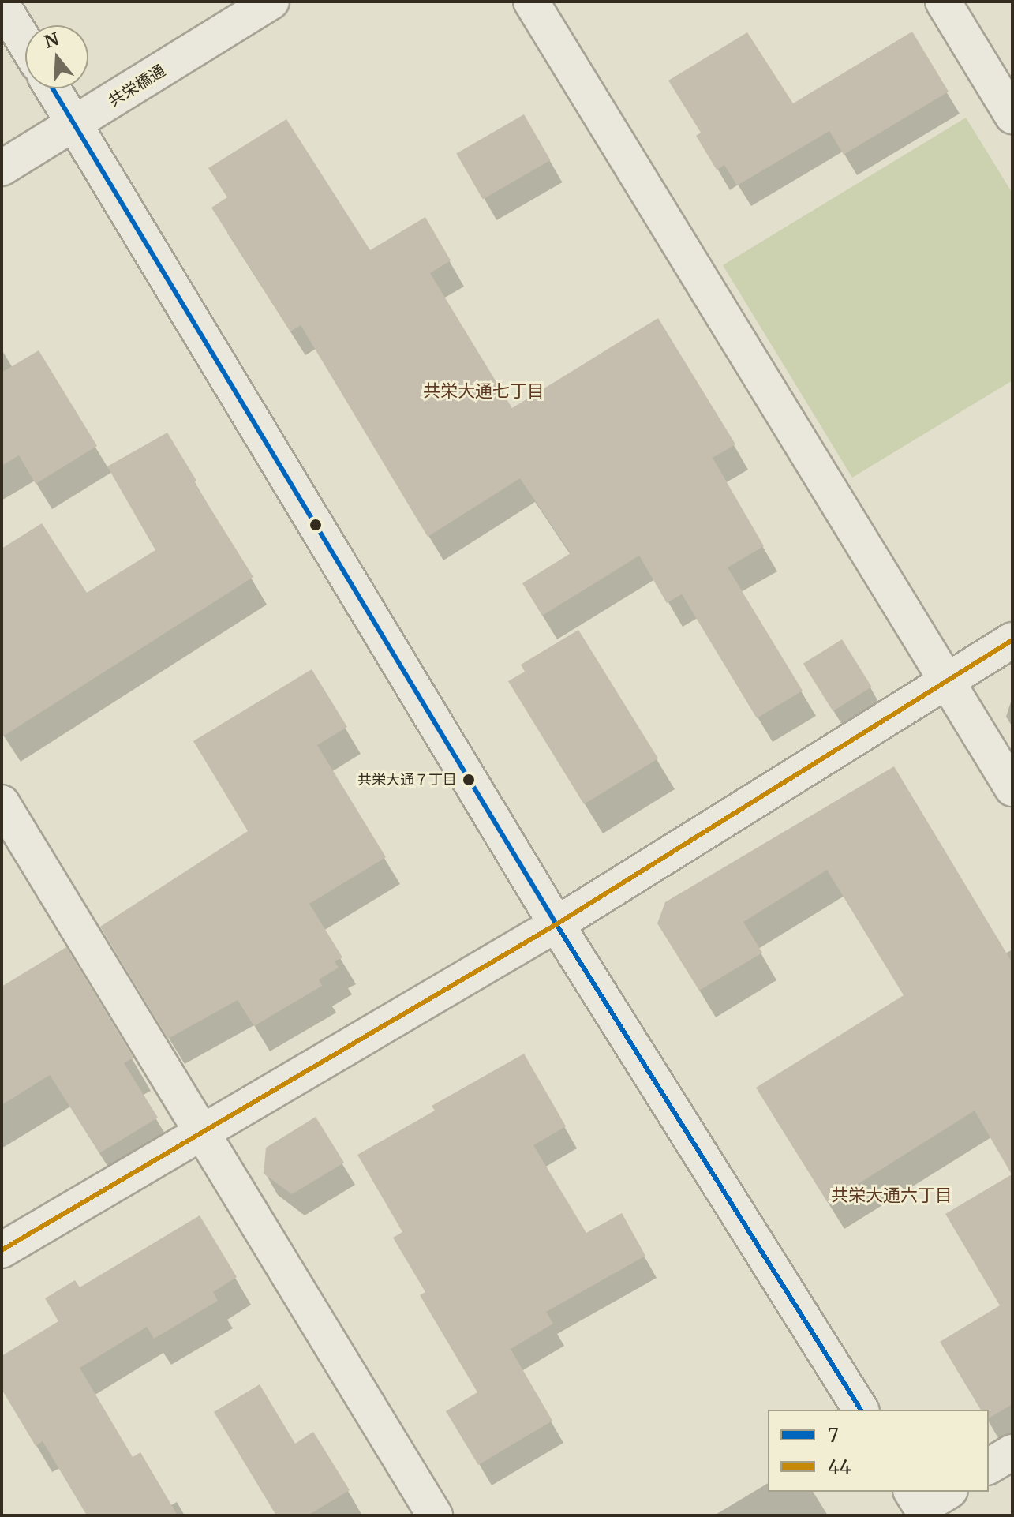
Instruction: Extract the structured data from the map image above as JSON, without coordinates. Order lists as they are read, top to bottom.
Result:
{
  "streets": {
    "street": ["共栄橋通"]
  },
  "districts": ["共栄大通七丁目", "共栄大通六丁目"],
  "places": ["共栄大通７丁目"],
  "lines": ["transit line 7", "transit line 44"],
  "legend": ["7", "44"],
  "north": "top"
}
